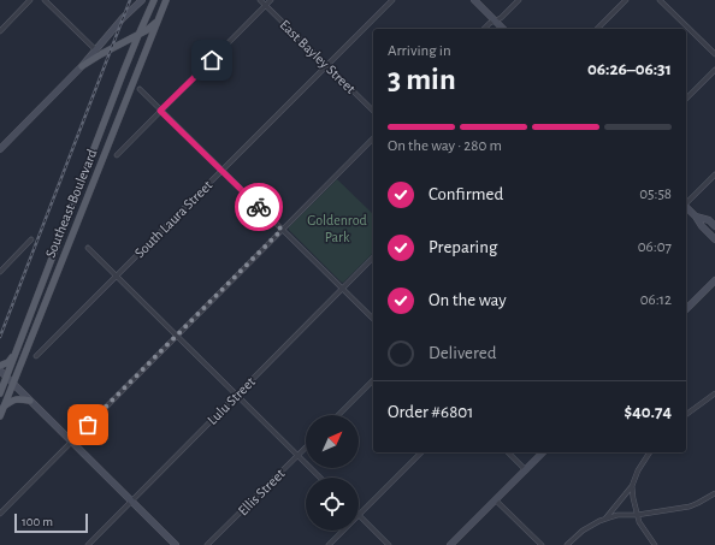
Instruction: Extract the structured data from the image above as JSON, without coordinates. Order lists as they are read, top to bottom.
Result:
{
  "streets": {
    "main road": ["Southeast Boulevard"],
    "street": [
      "East Bayley Street",
      "South Laura Street",
      "Lulu Street",
      "Ellis Street"
    ]
  },
  "crossings": [
    ["East Bayley Street", "South Laura Street"]
  ],
  "parks": ["Goldenrod Park"],
  "scale_bar": "100 m",
  "north": "top right",
  "page": {
    "heading": ["3 min", "Arriving in", "06:26–06:31"],
    "panel": ["Order #6801", "$40.74"],
    "bar": "On the way · 280 m",
    "list": [
      ["Confirmed", "05:58"],
      ["Preparing", "06:07"],
      ["On the way", "06:12"],
      "Delivered"
    ],
    "scale": "100 m"
  }
}
